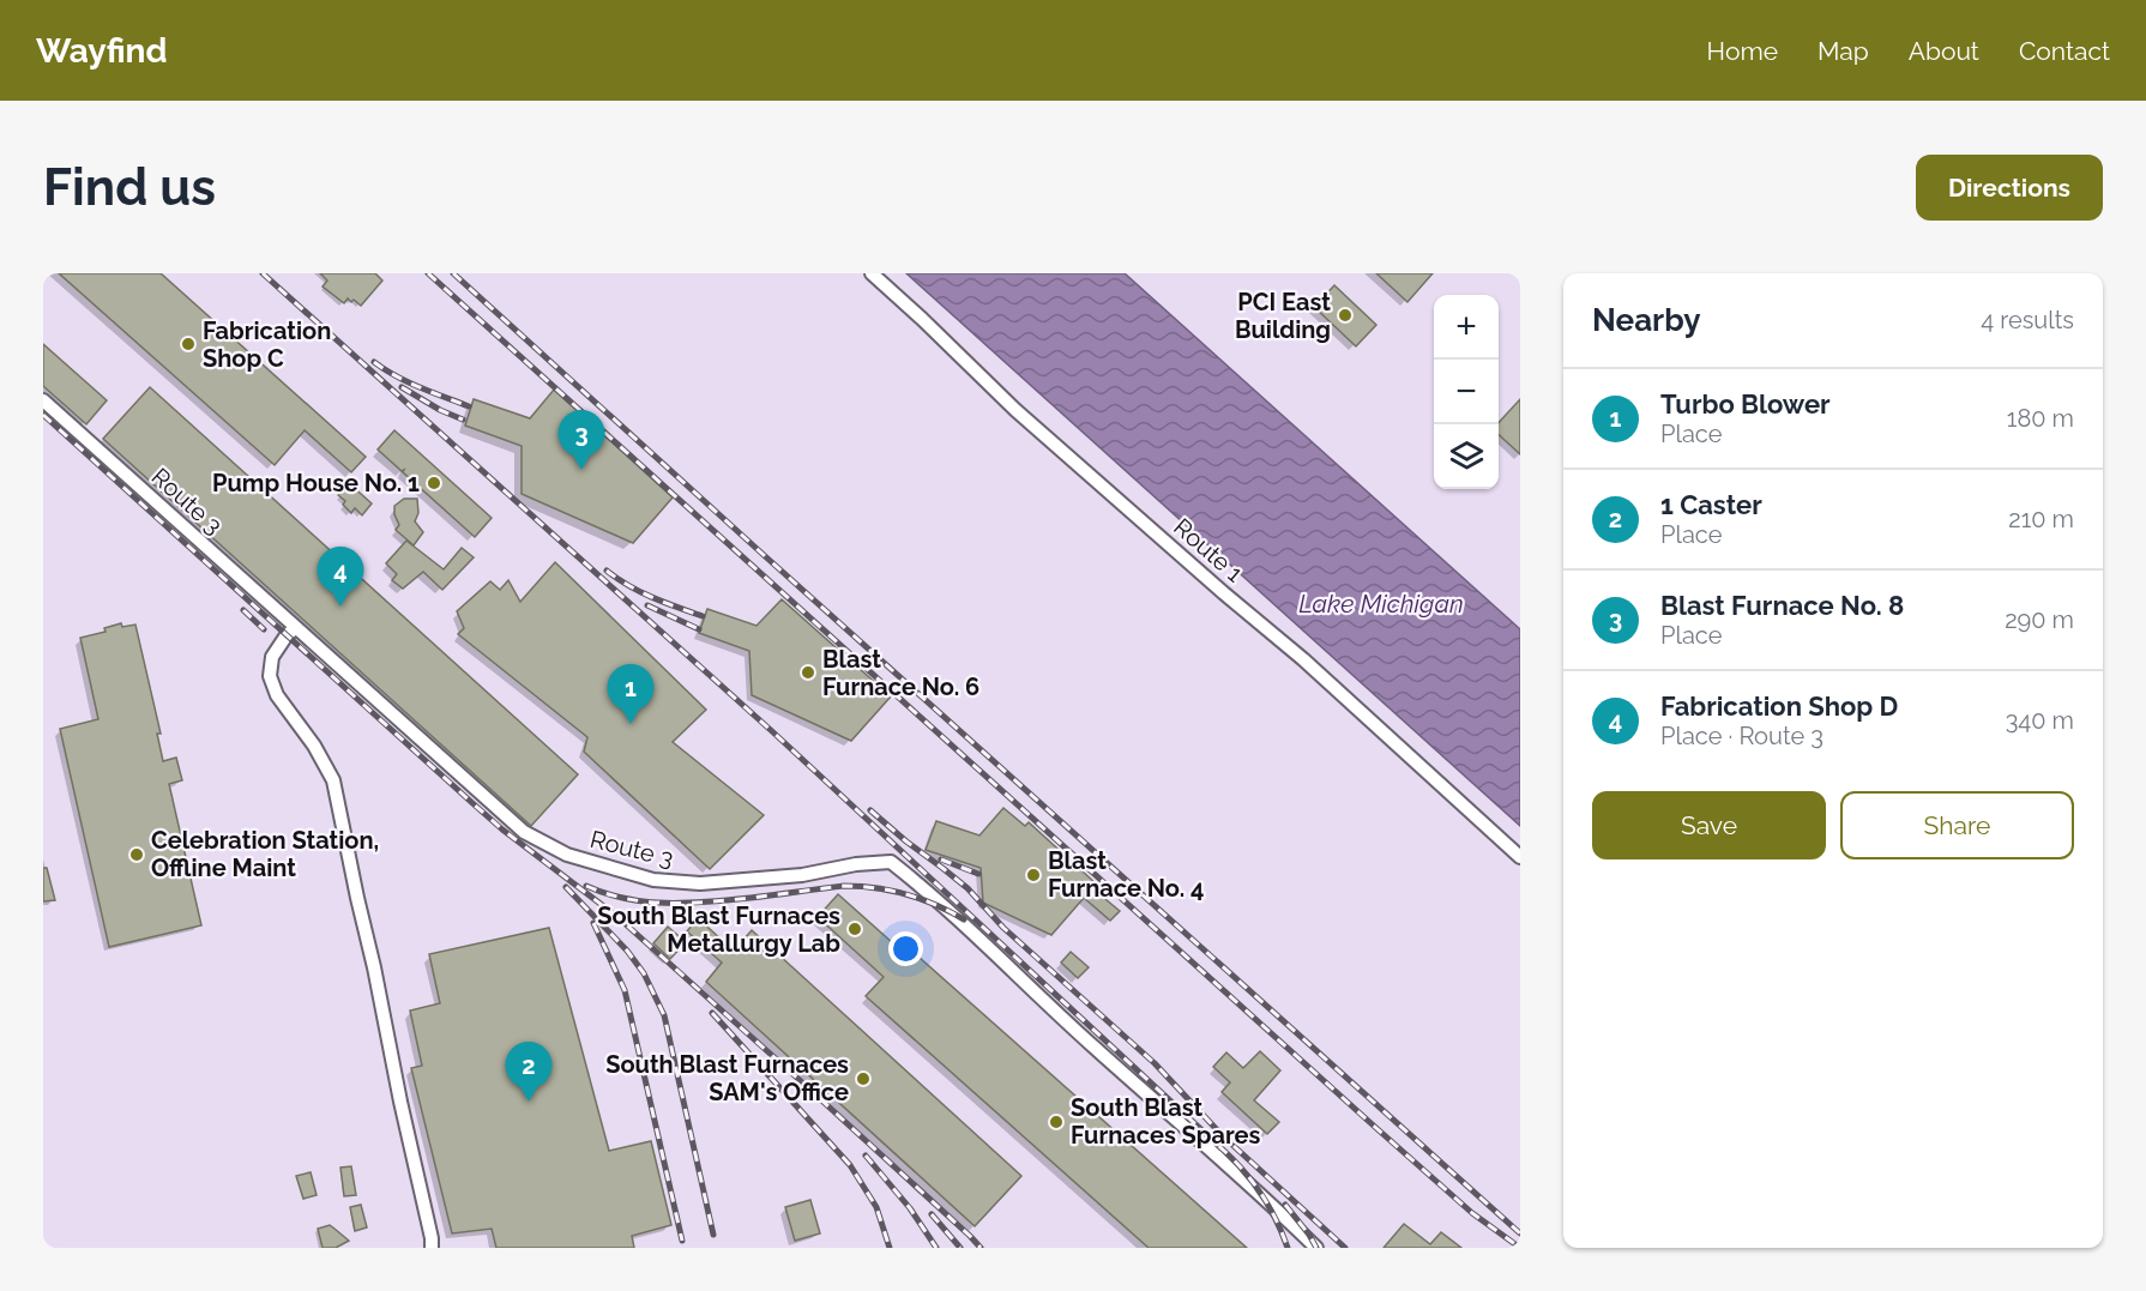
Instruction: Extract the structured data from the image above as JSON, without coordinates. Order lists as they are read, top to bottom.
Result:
{
  "streets": {
    "street": ["Route 3", "Route 1"]
  },
  "water": ["Lake Michigan"],
  "places": [
    "PCI East Building",
    "Fabrication Shop C",
    "Pump House No. 1",
    "Blast Furnace No. 6",
    "Celebration Station, Offline Maint",
    "Blast Furnace No. 4",
    "South Blast Furnaces Metallurgy Lab",
    "South Blast Furnaces SAM's Office",
    "South Blast Furnaces Spares"
  ],
  "page": {
    "header": "Wayfind",
    "nav": [
      "Home",
      "Map",
      "About",
      "Contact"
    ],
    "buttons": [
      "Directions",
      ["Save", "Share"]
    ],
    "title": "Find us",
    "heading": ["Nearby", "4 results"],
    "map_buttons": ["+", "−"],
    "list": [
      {
        "mark": "1",
        "name": "Turbo Blower",
        "note": "Place",
        "value": "180 m"
      },
      {
        "mark": "2",
        "name": "1 Caster",
        "note": "Place",
        "value": "210 m"
      },
      {
        "mark": "3",
        "name": "Blast Furnace No. 8",
        "note": "Place",
        "value": "290 m"
      },
      {
        "mark": "4",
        "name": "Fabrication Shop D",
        "note": "Place · Route 3",
        "value": "340 m"
      }
    ],
    "pins": [
      "3",
      "4",
      "1",
      "2"
    ]
  }
}
